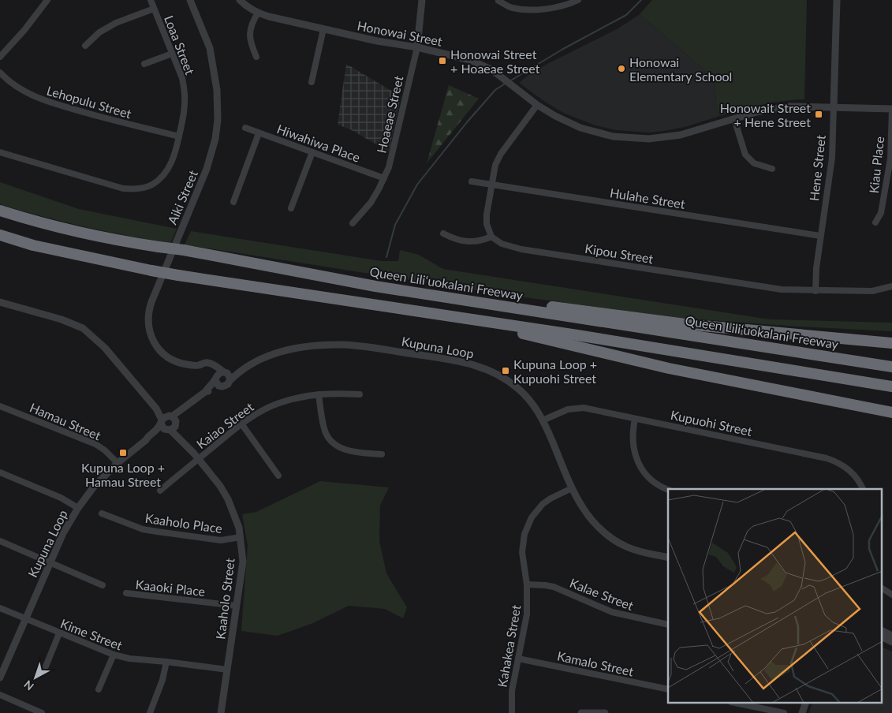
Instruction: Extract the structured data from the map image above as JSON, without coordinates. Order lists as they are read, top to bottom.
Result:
{
  "streets": {
    "highway": ["Queen Liliʻuokalani Freeway"],
    "street": [
      "Honowai Street",
      "Loaa Street",
      "Lehopulu Street",
      "Hoaeae Street",
      "Hiwahiwa Place",
      "Kiau Place",
      "Hene Street",
      "Aiki Street",
      "Hulahe Street",
      "Kipou Street",
      "Kupuna Loop",
      "Hamau Street",
      "Kupuohi Street",
      "Kaiao Street",
      "Kaaholo Place",
      "Kaaoki Place",
      "Kalae Street",
      "Kaaholo Street",
      "Kime Street",
      "Kahakea Street",
      "Kamalo Street"
    ]
  },
  "crossings": [
    ["Honowai Street", "Hoaeae Street"],
    ["Honowai Street", "Kiau Place"],
    ["Honowai Street", "Hene Street"],
    ["Loaa Street", "Lehopulu Street"],
    ["Hoaeae Street", "Hiwahiwa Place"],
    ["Hene Street", "Hulahe Street"],
    ["Hene Street", "Kipou Street"],
    ["Aiki Street", "Kupuna Loop"],
    ["Kupuna Loop", "Hamau Street"],
    ["Kupuna Loop", "Kupuohi Street"],
    ["Kupuna Loop", "Kaaholo Street"],
    ["Kupuna Loop", "Kime Street"],
    ["Kupuna Loop", "Kahakea Street"],
    ["Kaiao Street", "Kaaholo Street"],
    ["Kaaholo Place", "Kaaholo Street"],
    ["Kaaoki Place", "Kaaholo Street"],
    ["Kalae Street", "Kahakea Street"],
    ["Kaaholo Street", "Kime Street"],
    ["Kahakea Street", "Kamalo Street"]
  ],
  "places": {
    "transit": [
      "Honowai Street + Hoaeae Street",
      "Honowait Street + Hene Street",
      "Kupuna Loop + Kupuohi Street",
      "Kupuna Loop + Hamau Street"
    ],
    "other": ["Honowai Elementary School"]
  },
  "north": "bottom left"
}
